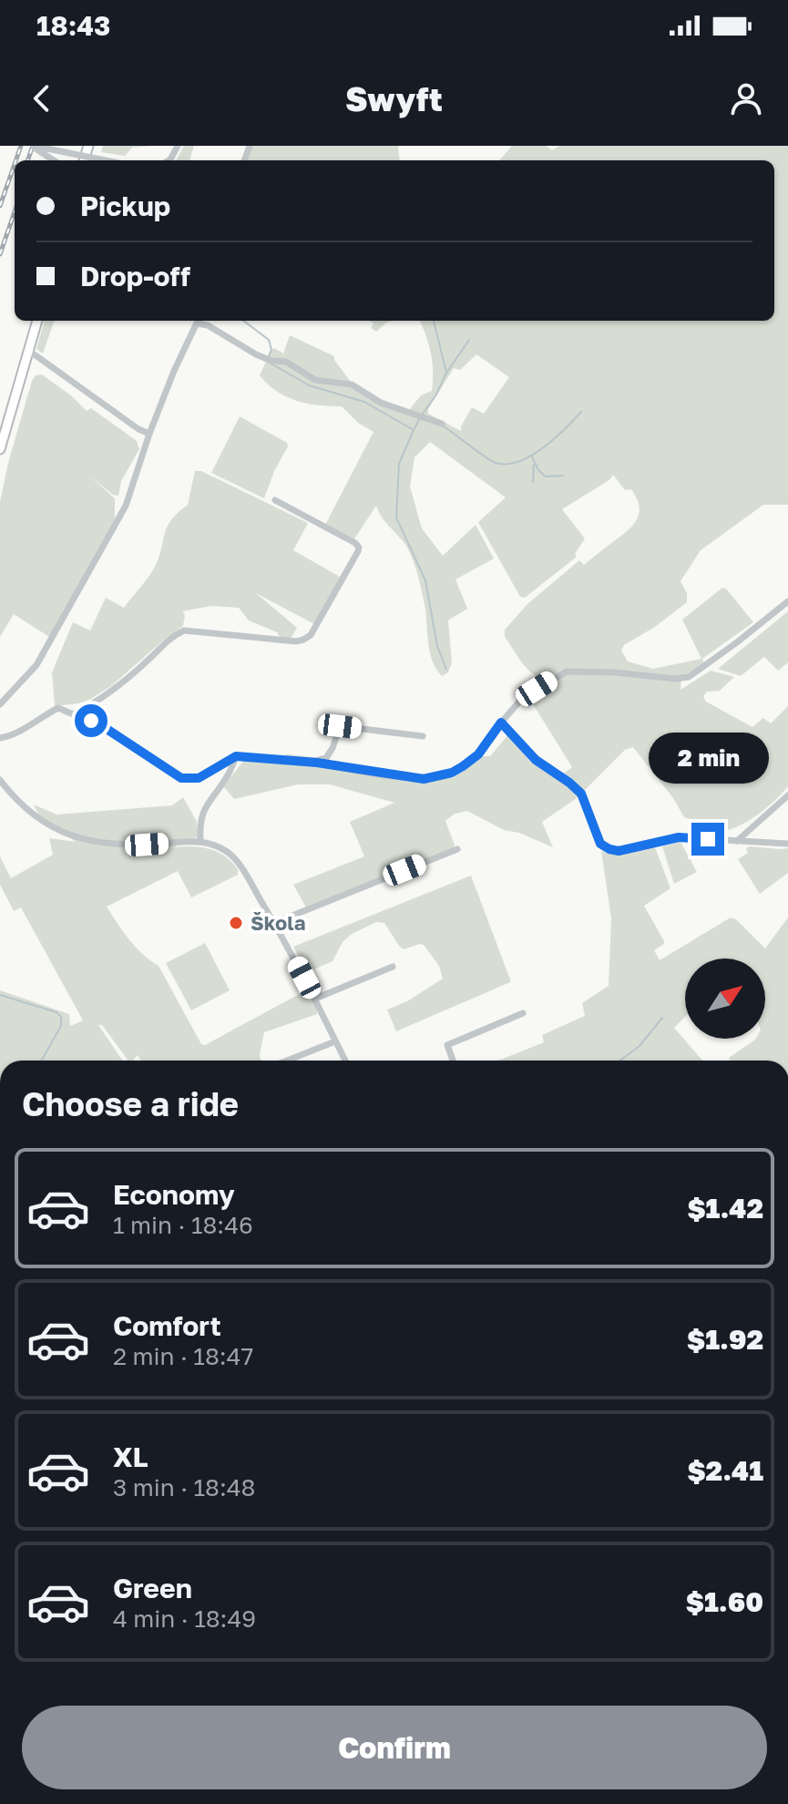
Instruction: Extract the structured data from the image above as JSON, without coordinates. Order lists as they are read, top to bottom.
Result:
{
  "places": ["Škola"],
  "north": "top right",
  "page": {
    "status": "18:43",
    "header": "Swyft",
    "banner": ["Pickup", "Drop-off"],
    "bubble": "2 min",
    "heading": "Choose a ride",
    "list": [
      {
        "name": "Economy",
        "note": "1 min · 18:46",
        "value": "$1.42"
      },
      {
        "name": "Comfort",
        "note": "2 min · 18:47",
        "value": "$1.92"
      },
      {
        "name": "XL",
        "note": "3 min · 18:48",
        "value": "$2.41"
      },
      {
        "name": "Green",
        "note": "4 min · 18:49",
        "value": "$1.60"
      }
    ],
    "buttons": "Confirm"
  }
}
